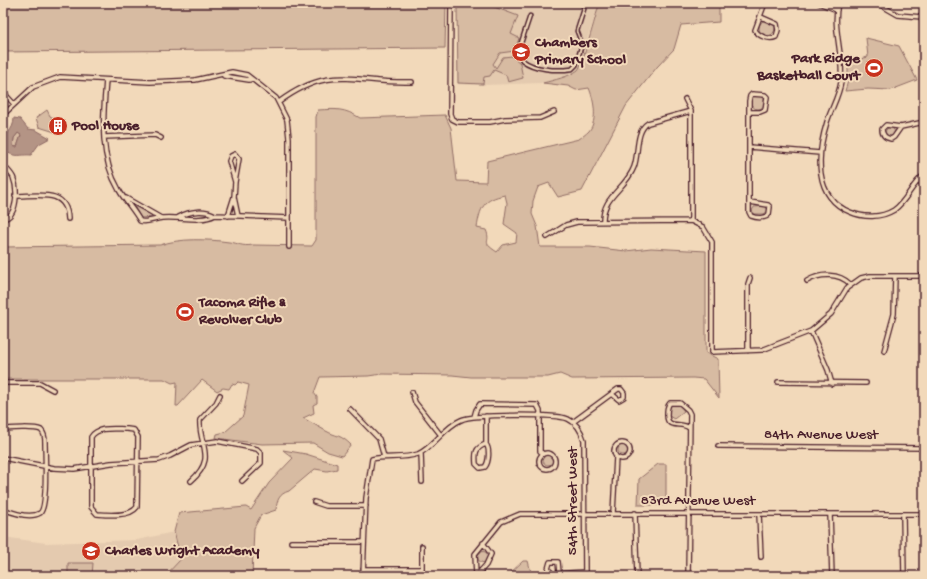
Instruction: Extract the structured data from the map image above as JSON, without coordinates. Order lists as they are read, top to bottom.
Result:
{
  "streets": {
    "street": ["84th Avenue West", "54th Street West", "83rd Avenue West"]
  },
  "crossings": [
    ["54th Street West", "83rd Avenue West"]
  ],
  "places": {
    "school or university": ["Chambers Primary School", "Charles Wright Academy"],
    "sports": ["Park Ridge Basketball Court", "Tacoma Rifle & Revolver Club"],
    "building": ["Pool House"]
  }
}
